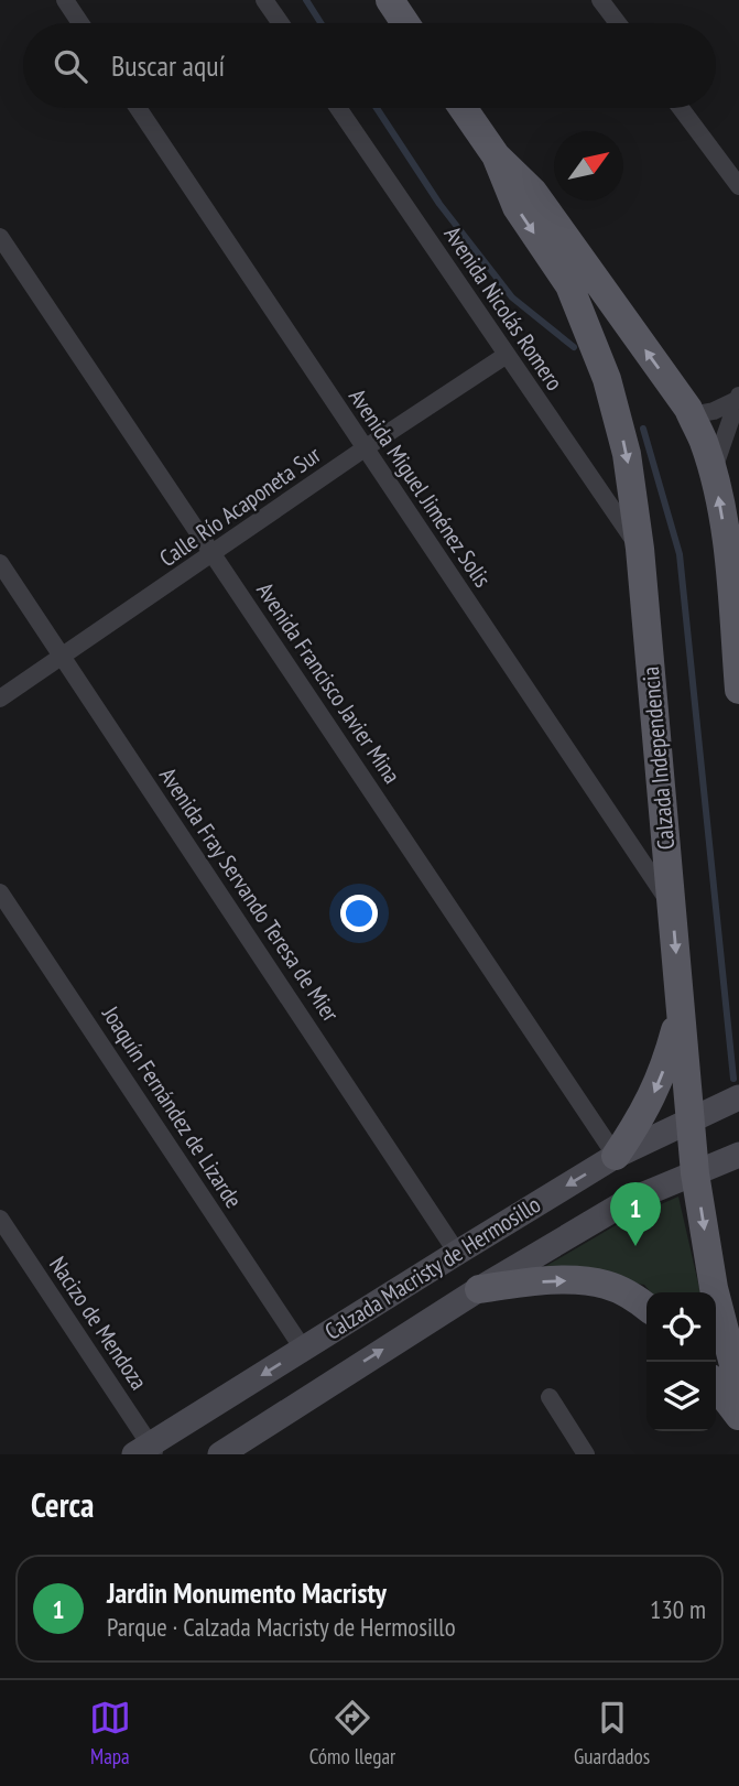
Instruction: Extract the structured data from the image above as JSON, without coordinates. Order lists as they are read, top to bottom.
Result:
{
  "streets": {
    "main road": ["Calzada Independencia", "Calzada Macristy de Hermosillo"],
    "street": [
      "Avenida Nicolás Romero",
      "Avenida Miguel Jiménez Solis",
      "Calle Río Acaponeta Sur",
      "Avenida Francisco Javier Mina",
      "Avenida Fray Servando Teresa de Mier",
      "Joaquín Fernández de Lizarde",
      "Nacizo de Mendoza"
    ]
  },
  "crossings": [
    ["Avenida Nicolás Romero", "Calle Río Acaponeta Sur"],
    ["Avenida Nicolás Romero", "Calzada Independencia"],
    ["Avenida Miguel Jiménez Solis", "Calle Río Acaponeta Sur"],
    ["Avenida Miguel Jiménez Solis", "Calzada Independencia"],
    ["Calle Río Acaponeta Sur", "Avenida Francisco Javier Mina"],
    ["Calle Río Acaponeta Sur", "Avenida Fray Servando Teresa de Mier"],
    ["Avenida Francisco Javier Mina", "Calzada Macristy de Hermosillo"],
    ["Calzada Independencia", "Calzada Macristy de Hermosillo"],
    ["Avenida Fray Servando Teresa de Mier", "Calzada Macristy de Hermosillo"],
    ["Joaquín Fernández de Lizarde", "Calzada Macristy de Hermosillo"],
    ["Calzada Macristy de Hermosillo", "Nacizo de Mendoza"]
  ],
  "north": "top right",
  "page": {
    "search": "Buscar aquí",
    "pins": "1",
    "heading": "Cerca",
    "list": [
      {
        "mark": "1",
        "name": "Jardin Monumento Macristy",
        "note": "Parque · Calzada Macristy de Hermosillo",
        "value": "130 m"
      }
    ],
    "nav": ["Mapa", "Cómo llegar", "Guardados"]
  }
}
